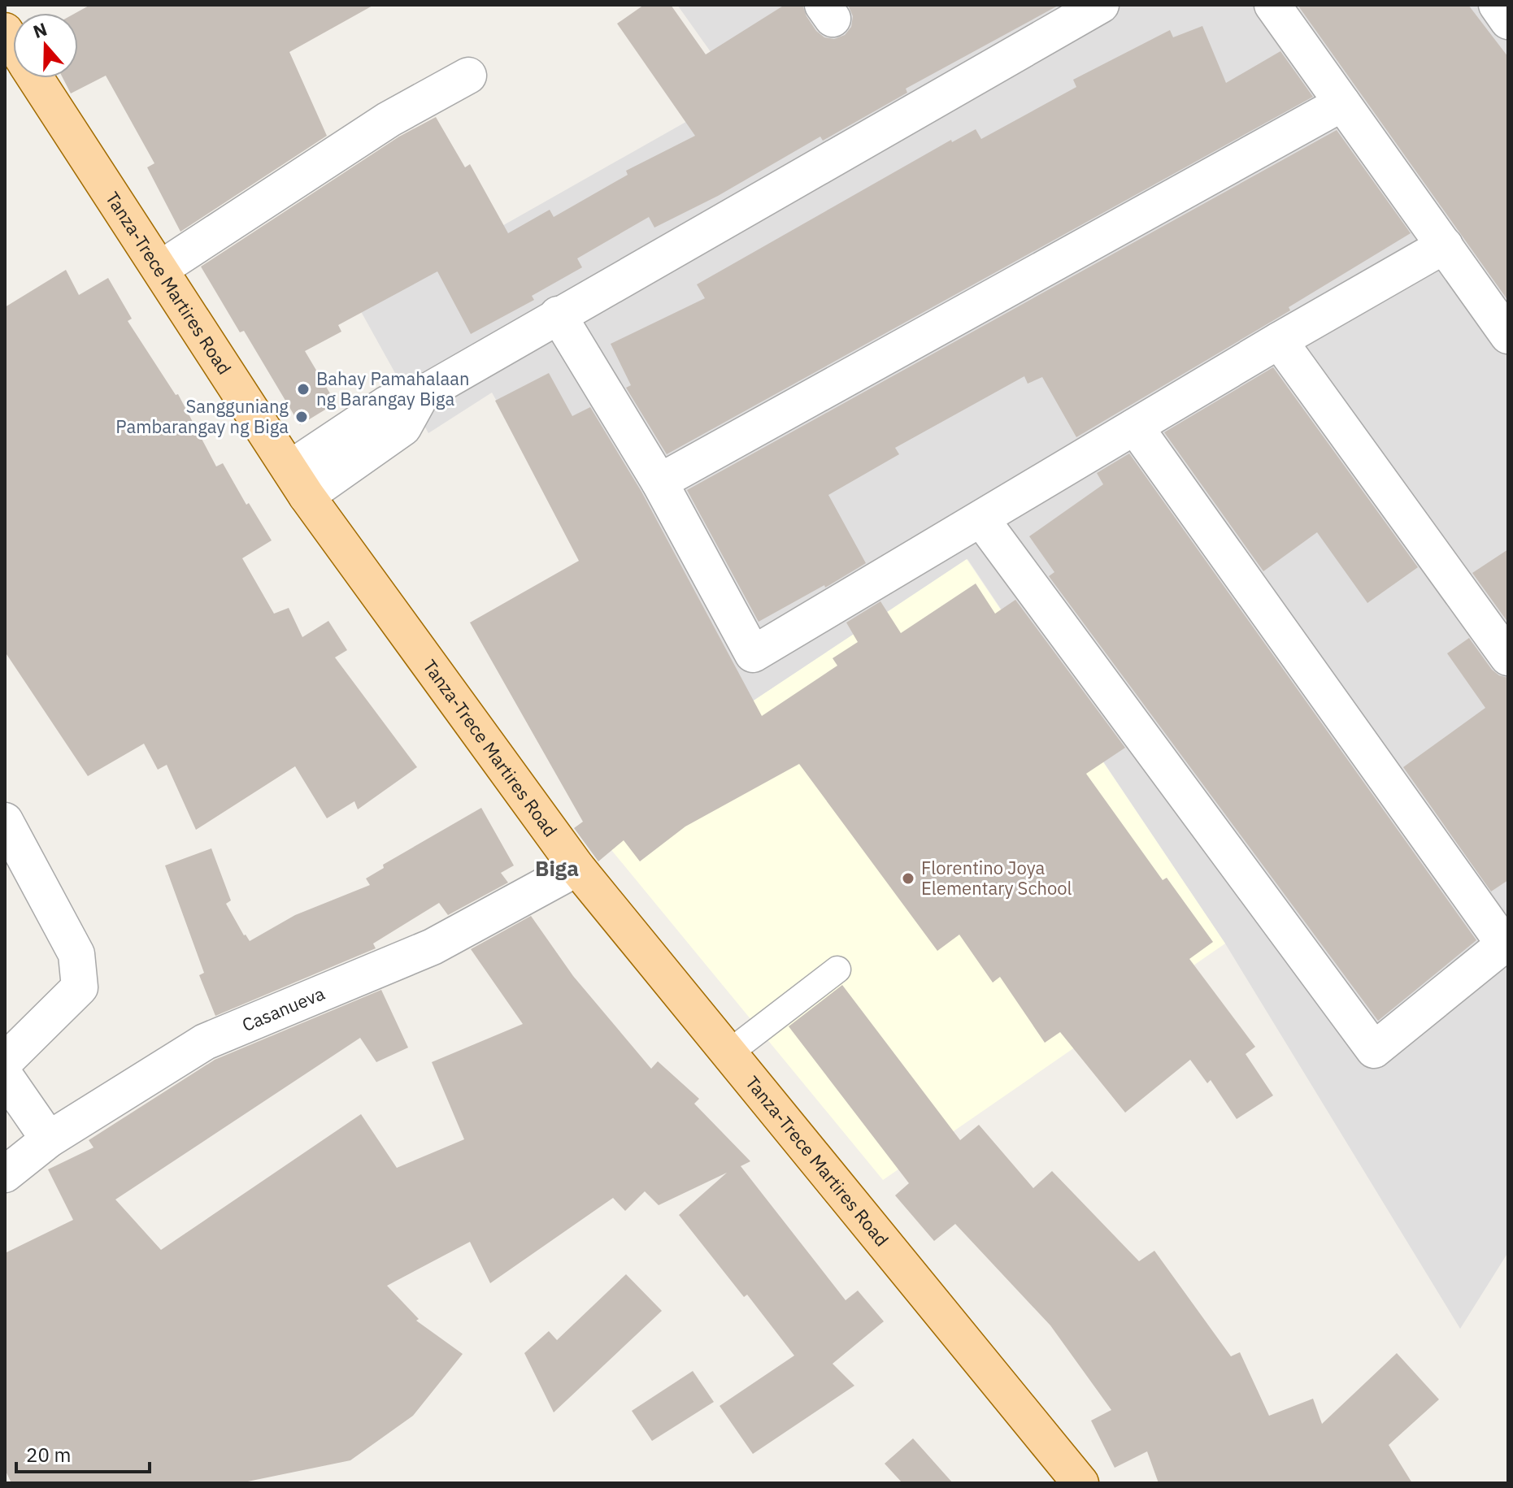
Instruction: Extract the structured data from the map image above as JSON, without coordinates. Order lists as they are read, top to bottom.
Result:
{
  "streets": {
    "main road": ["Tanza-Trece Martires Road"],
    "street": ["Casanueva"]
  },
  "crossings": [
    ["Tanza-Trece Martires Road", "Casanueva"]
  ],
  "districts": ["Biga"],
  "places": ["Bahay Pamahalaan ng Barangay Biga", "Sangguniang Pambarangay ng Biga", "Florentino Joya Elementary School"],
  "scale_bar": "20 m",
  "north": "top"
}
